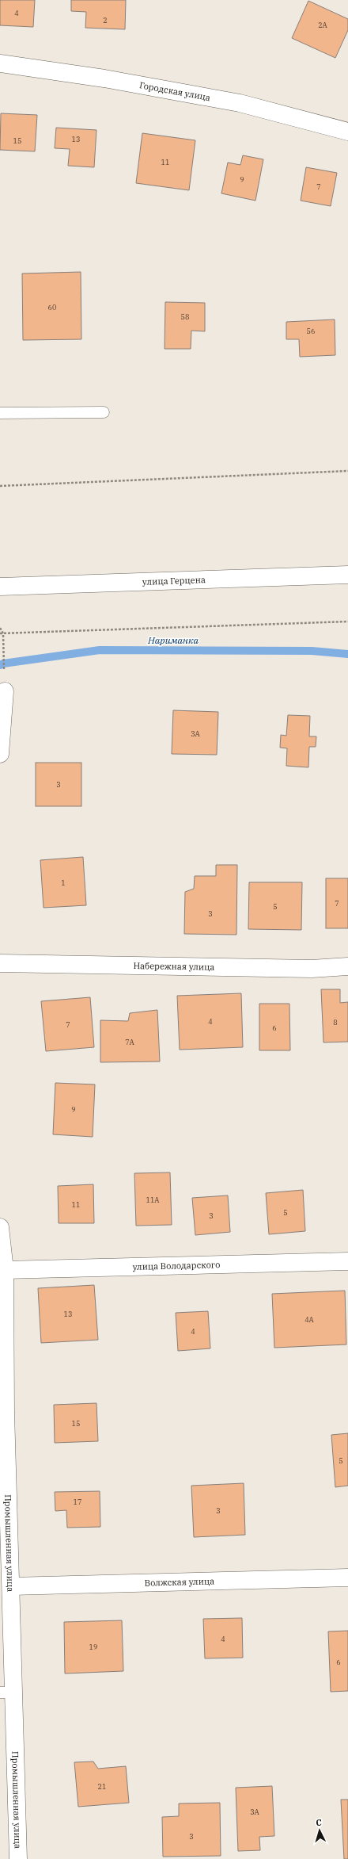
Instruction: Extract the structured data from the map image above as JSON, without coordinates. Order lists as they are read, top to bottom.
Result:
{
  "streets": {
    "street": [
      "Городская улица",
      "улица Герцена",
      "Набережная улица",
      "улица Володарского",
      "Промышленная улица",
      "Волжская улица"
    ]
  },
  "crossings": [
    ["улица Володарского", "Промышленная улица"],
    ["Промышленная улица", "Волжская улица"]
  ],
  "water": ["Нариманка"],
  "house_numbers": [
    "4",
    "2",
    "2А",
    "13",
    "15",
    "11",
    "9",
    "7",
    "60",
    "58",
    "56",
    "3А",
    "3",
    "1",
    "7",
    "5",
    "3",
    "4",
    "8",
    "7",
    "6",
    "7А",
    "9",
    "11А",
    "11",
    "5",
    "3",
    "13",
    "4А",
    "4",
    "15",
    "5",
    "17",
    "3",
    "4",
    "19",
    "6",
    "21",
    "3А",
    "3"
  ],
  "north": "top"
}
